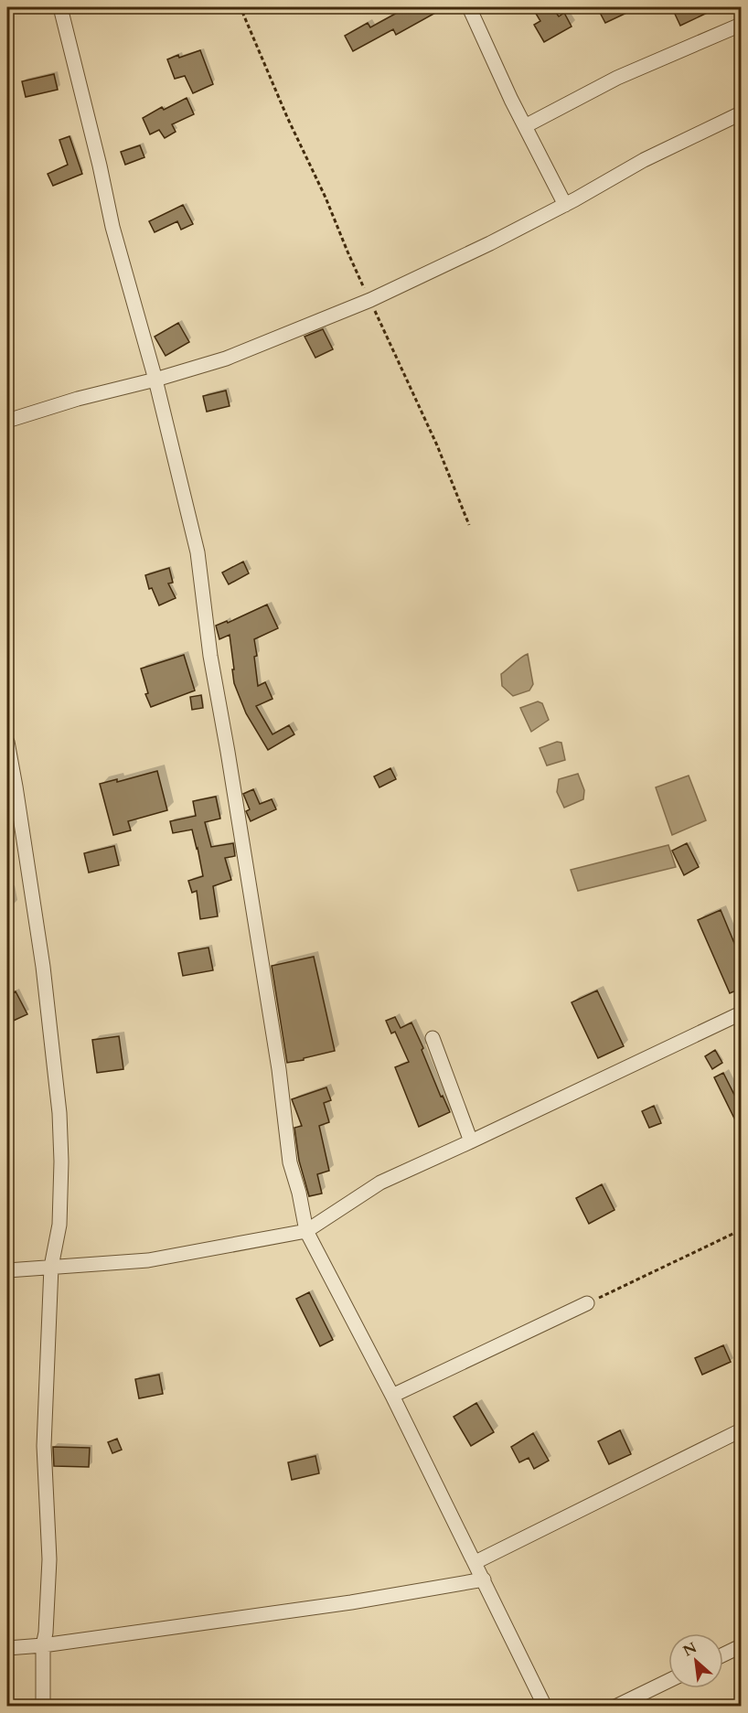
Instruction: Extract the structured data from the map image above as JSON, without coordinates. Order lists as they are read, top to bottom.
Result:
{
  "north": "top left"
}
